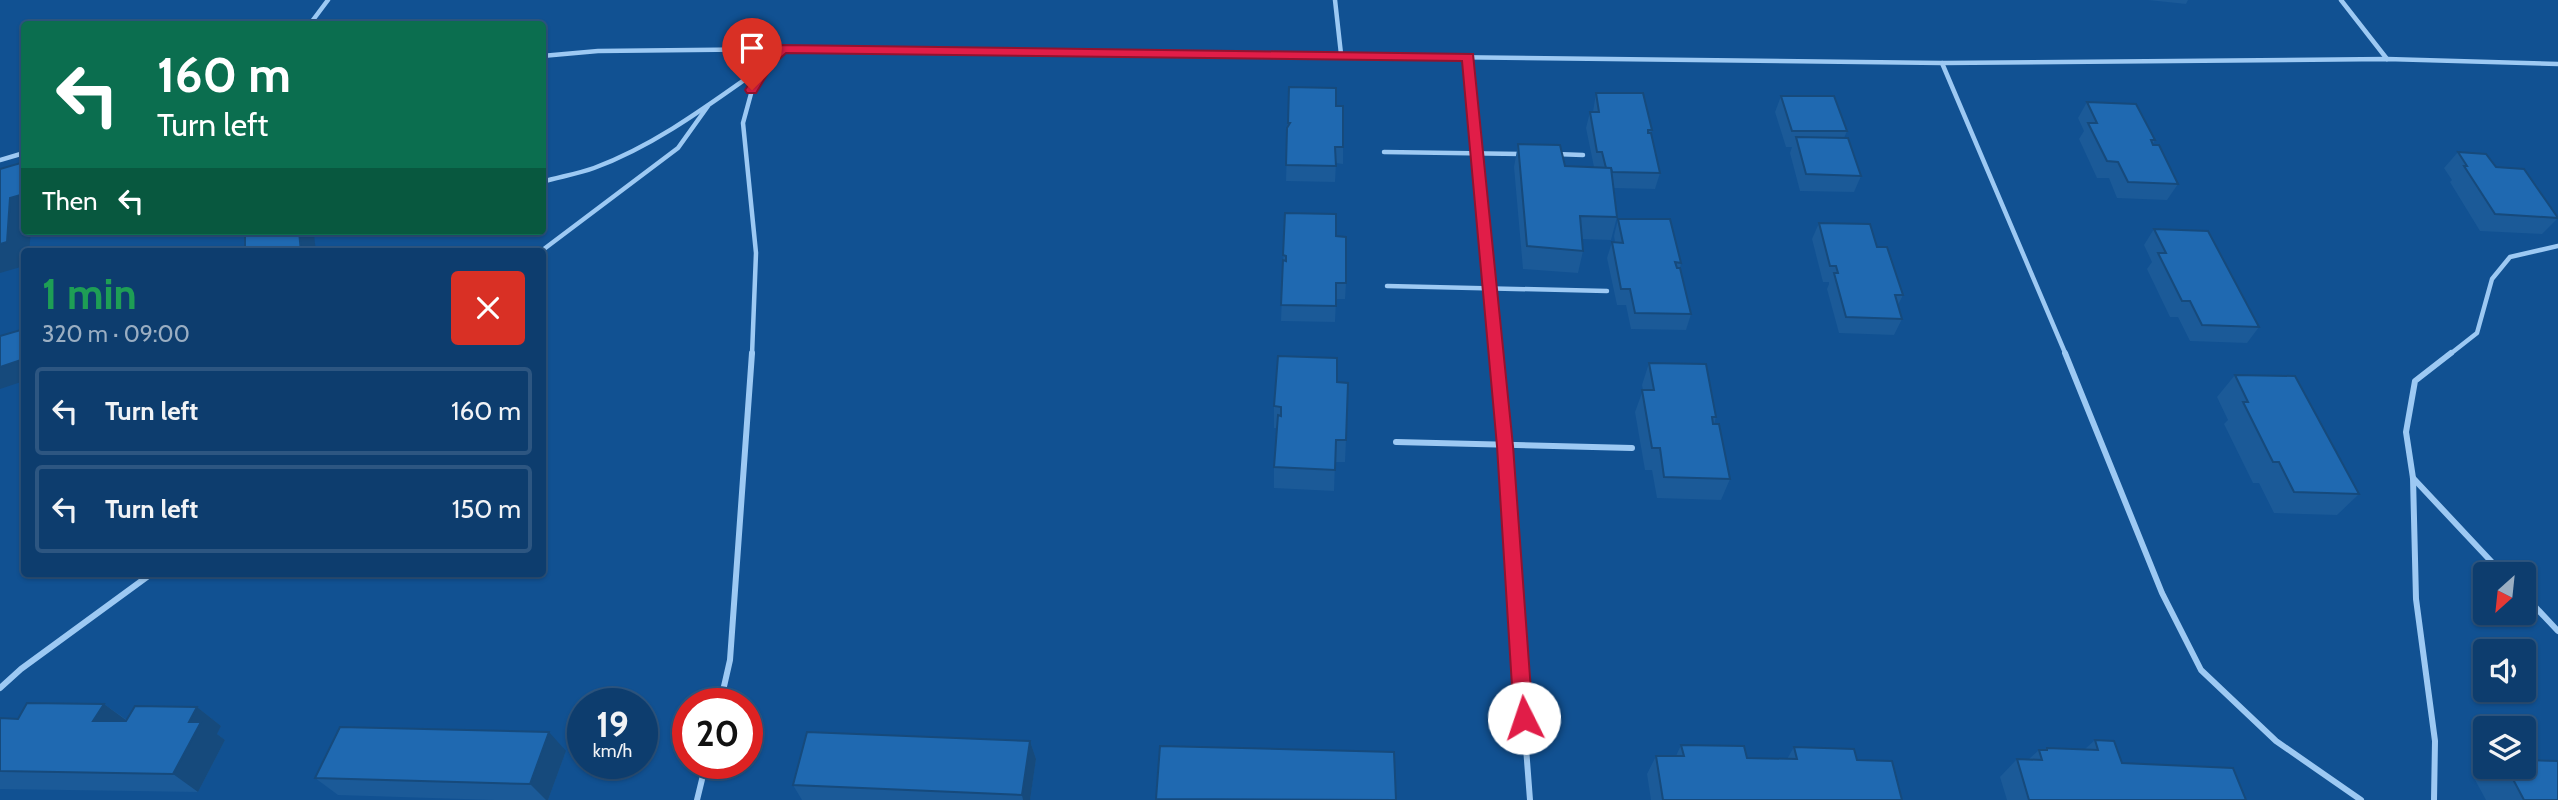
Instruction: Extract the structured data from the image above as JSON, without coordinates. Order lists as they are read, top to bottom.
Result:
{
  "north": "bottom left",
  "page": {
    "turn": ["160 m", "Turn left"],
    "then": "Then",
    "heading": ["1 min", "320 m · 09:00"],
    "list": [
      {
        "name": "Turn left",
        "value": "160 m"
      },
      {
        "name": "Turn left",
        "value": "150 m"
      }
    ],
    "speed": "19 km/h",
    "limit": "20"
  }
}
